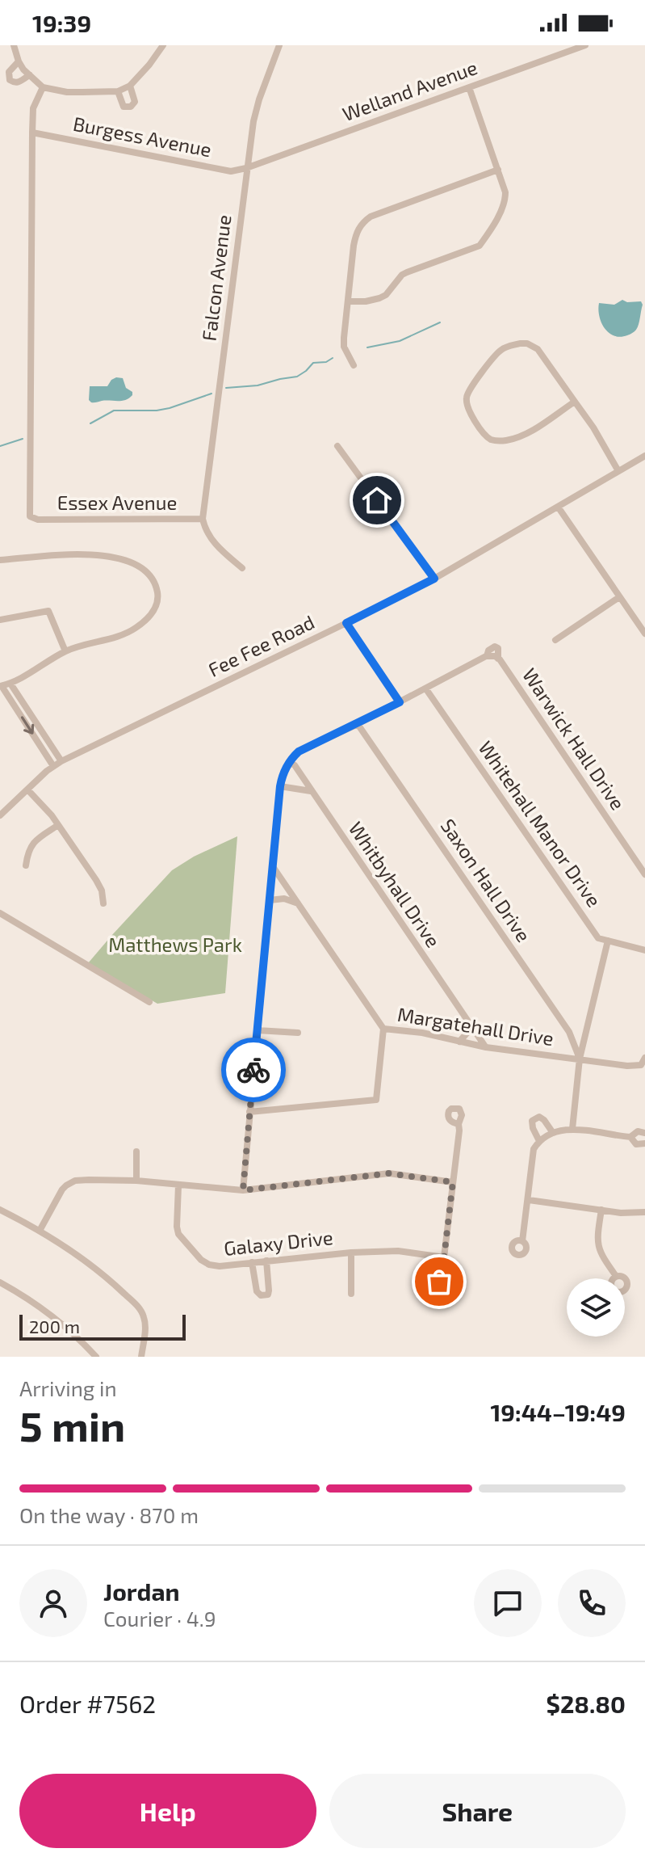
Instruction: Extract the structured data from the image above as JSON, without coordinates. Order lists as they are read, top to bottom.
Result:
{
  "streets": {
    "street": [
      "Welland Avenue",
      "Burgess Avenue",
      "Falcon Avenue",
      "Essex Avenue",
      "Fee Fee Road",
      "Warwick Hall Drive",
      "Whitehall Manor Drive",
      "Saxon Hall Drive",
      "Whitbyhall Drive",
      "Margatehall Drive",
      "Galaxy Drive"
    ]
  },
  "crossings": [
    ["Welland Avenue", "Burgess Avenue"],
    ["Welland Avenue", "Falcon Avenue"],
    ["Burgess Avenue", "Falcon Avenue"],
    ["Burgess Avenue", "Essex Avenue"],
    ["Falcon Avenue", "Essex Avenue"],
    ["Warwick Hall Drive", "Whitehall Manor Drive"],
    ["Saxon Hall Drive", "Margatehall Drive"],
    ["Whitbyhall Drive", "Margatehall Drive"]
  ],
  "parks": ["Matthews Park"],
  "scale_bar": "200 m",
  "page": {
    "status": "19:39",
    "scale": "200 m",
    "heading": ["5 min", "Arriving in", "19:44–19:49"],
    "panel": [
      "Jordan",
      "Courier · 4.9",
      "Order #7562",
      "$28.80"
    ],
    "bar": "On the way · 870 m",
    "buttons": ["Help", "Share"]
  }
}
